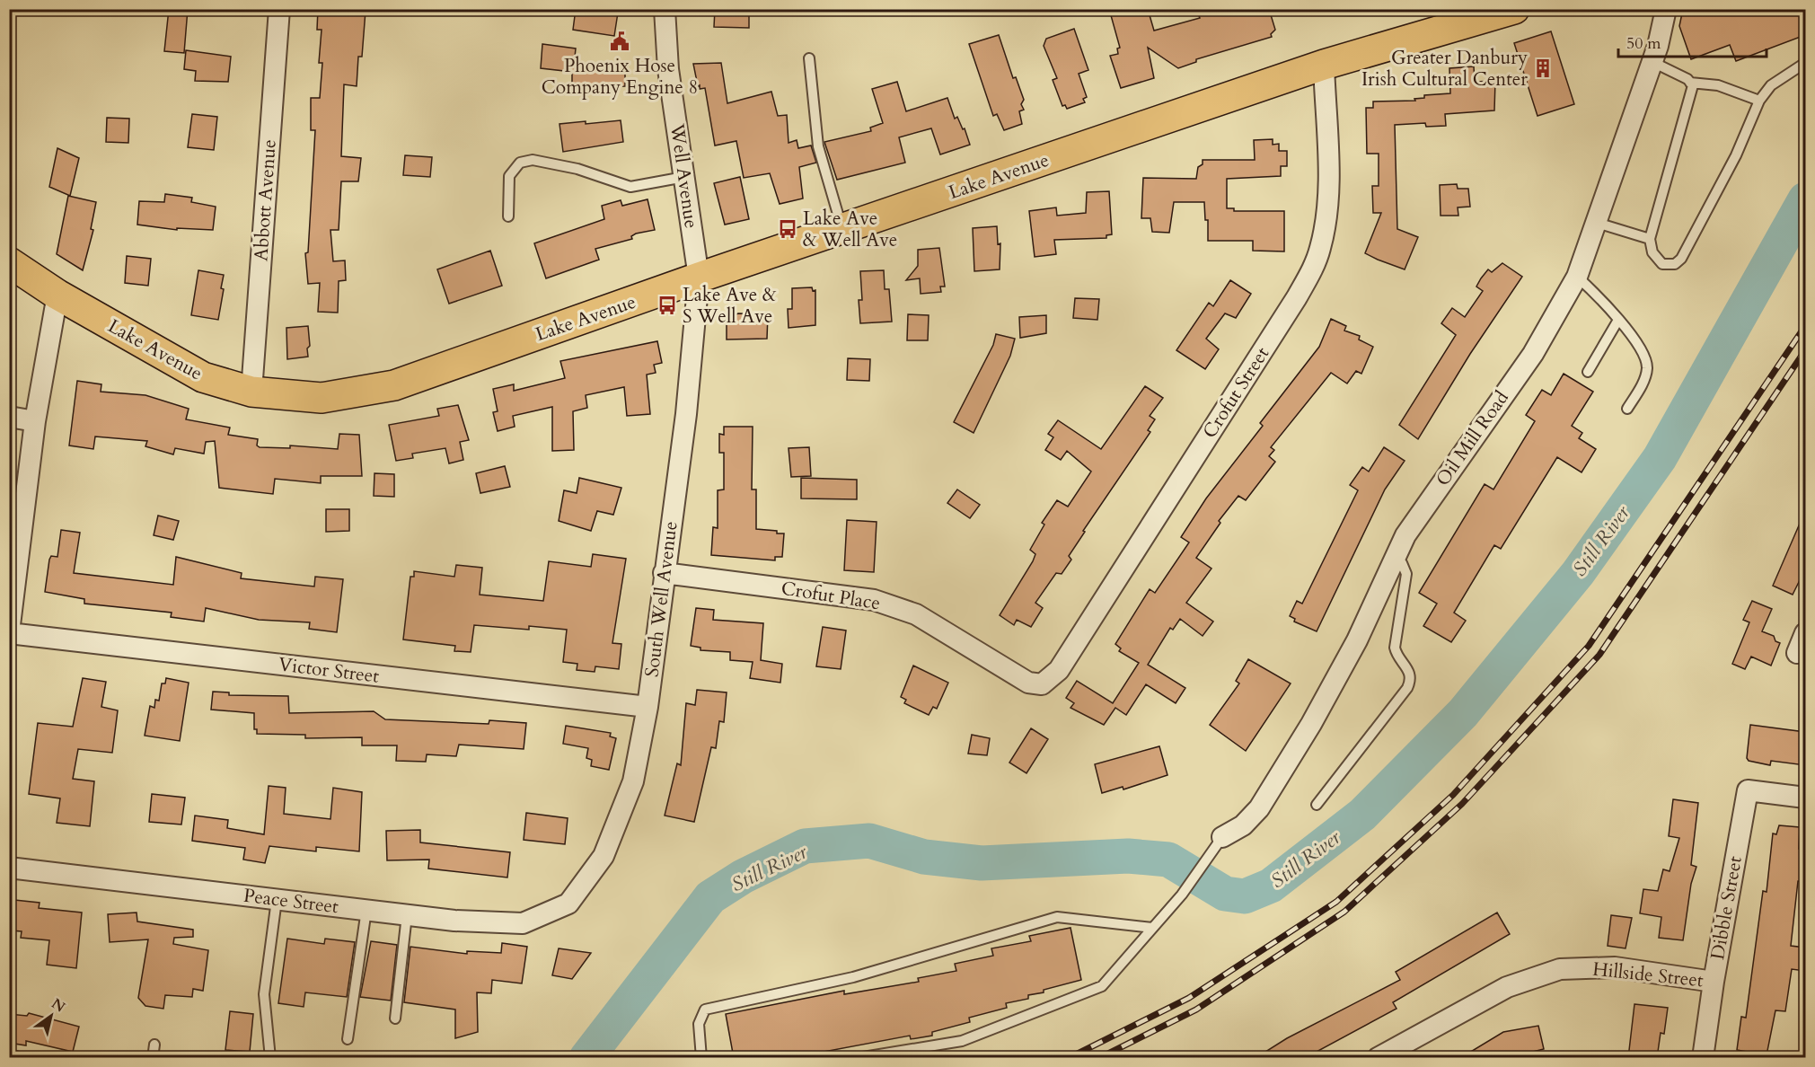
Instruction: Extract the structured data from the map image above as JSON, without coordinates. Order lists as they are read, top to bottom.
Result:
{
  "streets": {
    "main road": ["Lake Avenue"],
    "street": [
      "Well Avenue",
      "Abbott Avenue",
      "Crofut Street",
      "Oil Mill Road",
      "Crofut Place",
      "South Well Avenue",
      "Victor Street",
      "Peace Street",
      "Dibble Street",
      "Hillside Street"
    ]
  },
  "crossings": [
    ["Well Avenue", "Lake Avenue"],
    ["Well Avenue", "South Well Avenue"],
    ["Lake Avenue", "Abbott Avenue"],
    ["Lake Avenue", "Crofut Street"],
    ["Lake Avenue", "South Well Avenue"],
    ["Crofut Street", "Crofut Place"],
    ["Crofut Place", "South Well Avenue"],
    ["South Well Avenue", "Victor Street"],
    ["South Well Avenue", "Peace Street"],
    ["Dibble Street", "Hillside Street"]
  ],
  "water": ["Still River"],
  "places": {
    "public building": ["Phoenix Hose Company Engine 8"],
    "building": ["Greater Danbury Irish Cultural Center"],
    "bus stop": ["Lake Ave & Well Ave", "Lake Ave & S Well Ave"]
  },
  "scale_bar": "50 m",
  "north": "top right"
}
